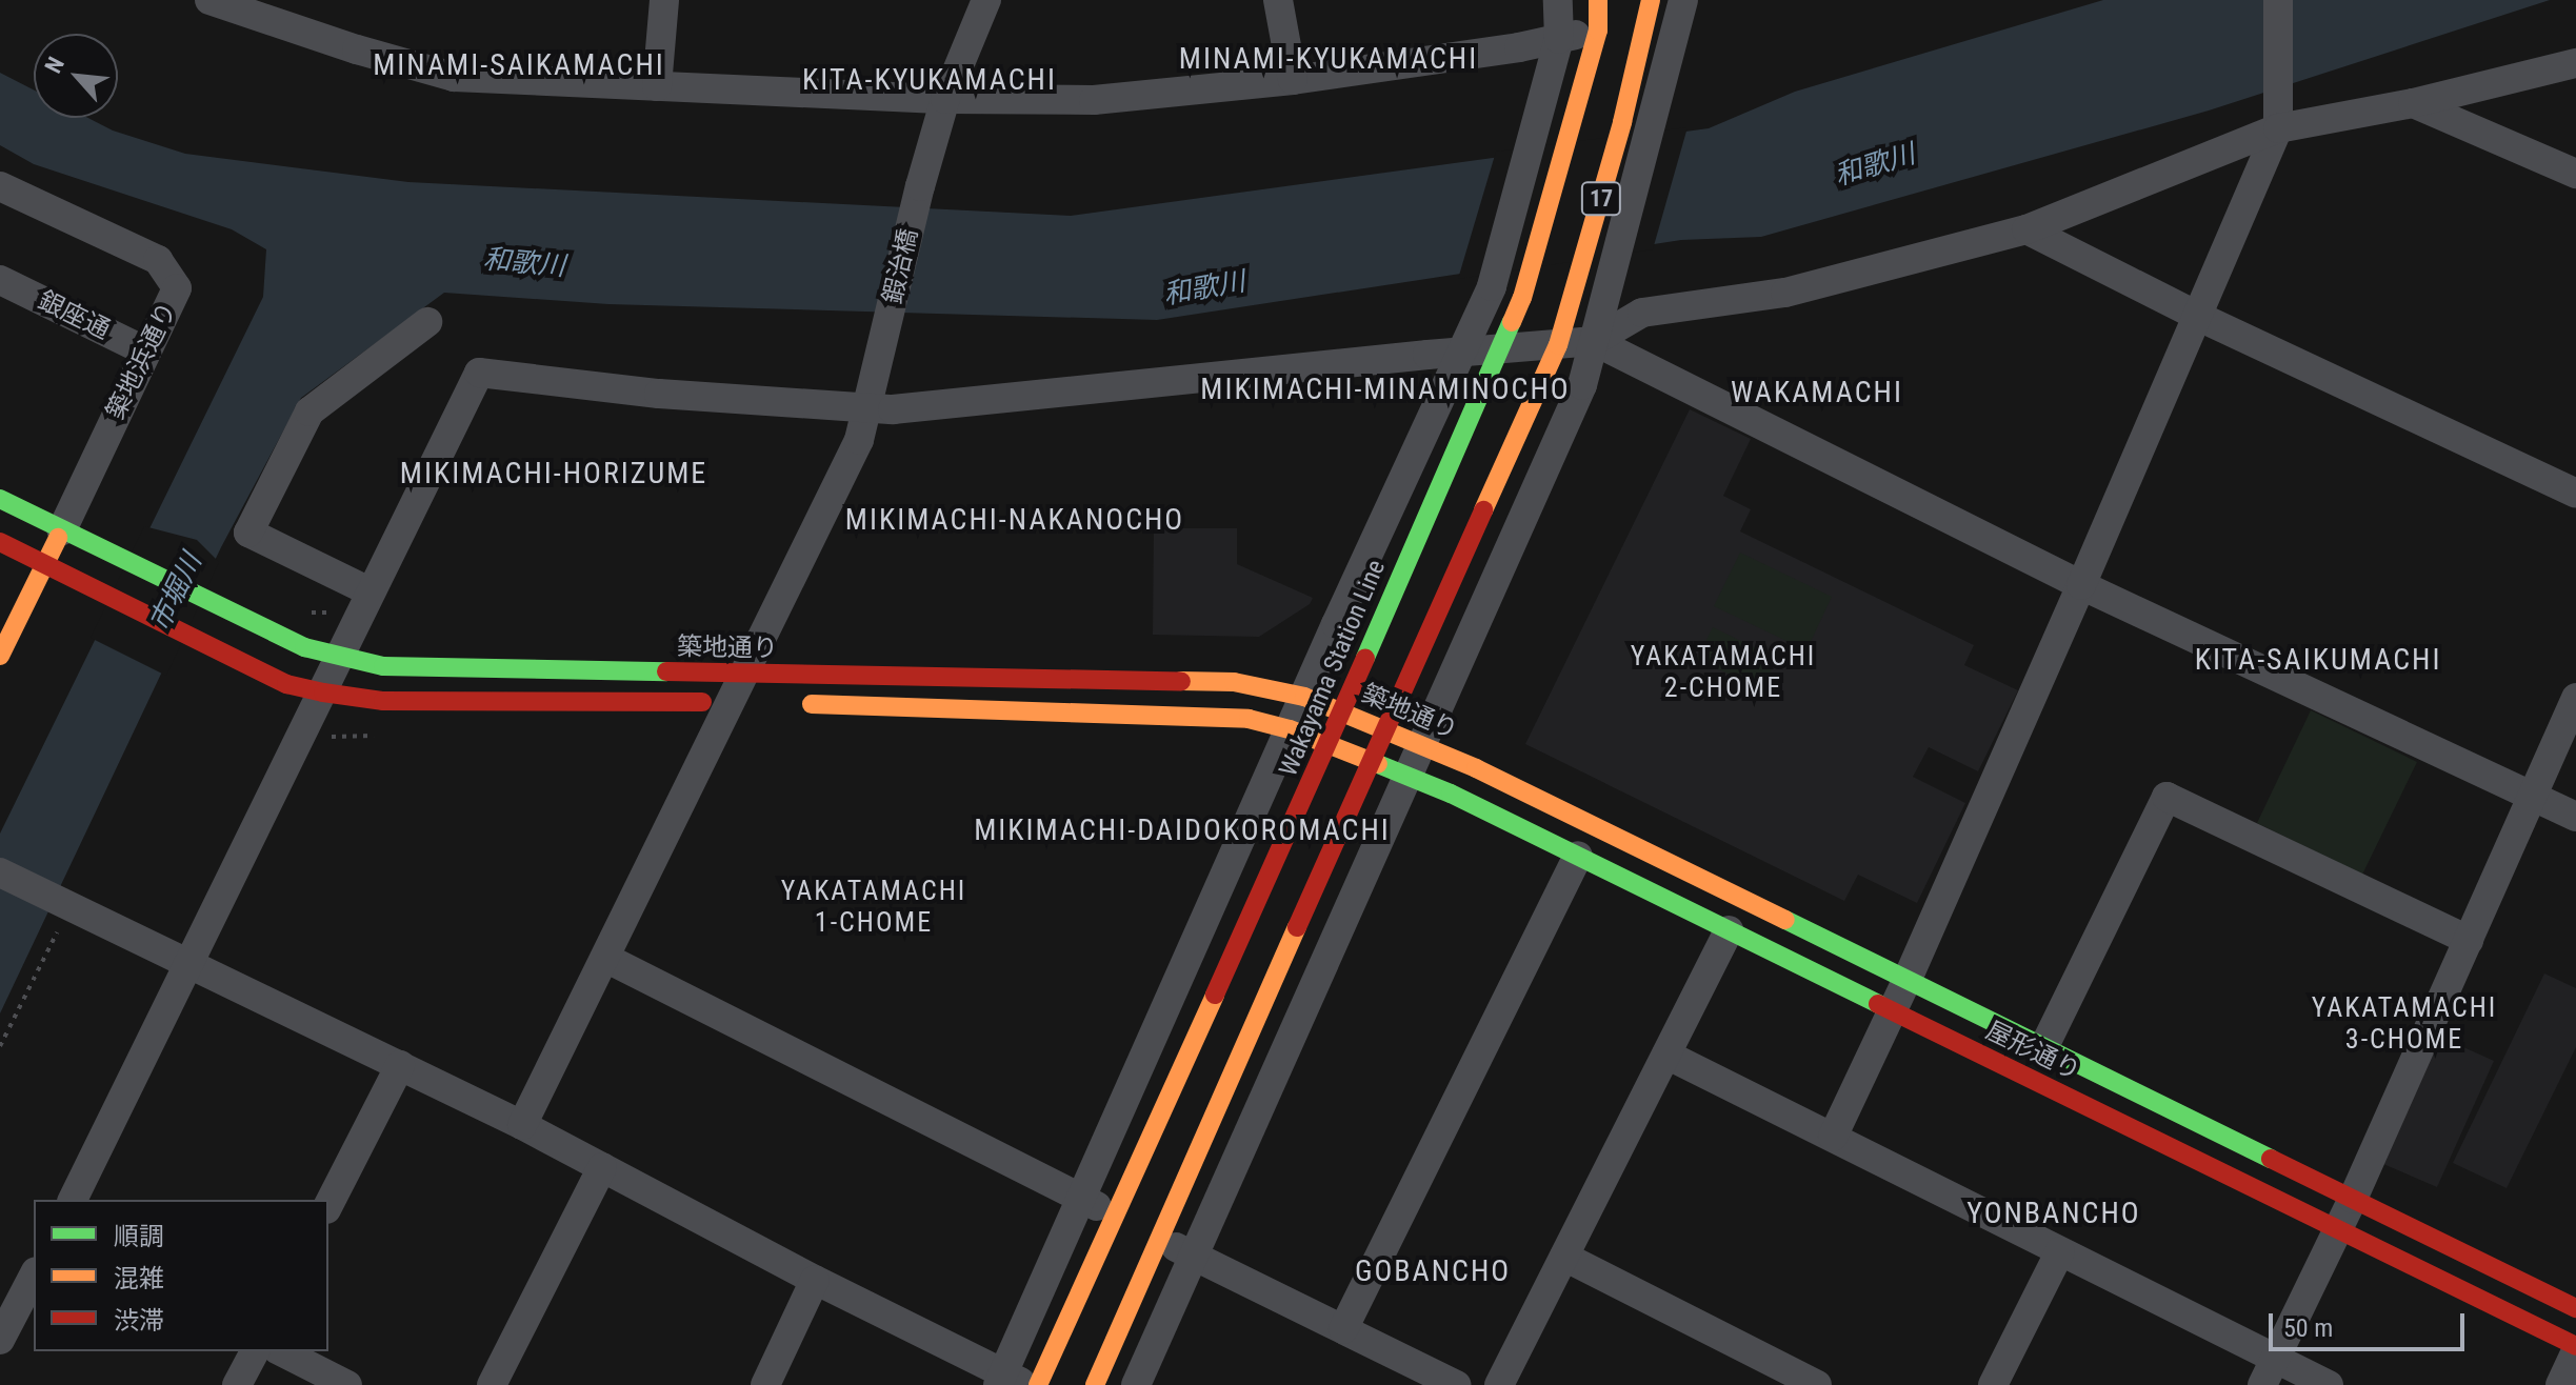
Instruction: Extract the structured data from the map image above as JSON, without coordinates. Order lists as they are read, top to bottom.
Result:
{
  "streets": {
    "street": [
      "17",
      "鍜治橋",
      "銀座通",
      "築地浜通り",
      "築地通り",
      "Wakayama Station Line",
      "屋形通り"
    ]
  },
  "crossings": [
    ["17", "築地通り"],
    ["鍜治橋", "築地通り"],
    ["銀座通", "築地浜通り"],
    ["築地浜通り", "築地通り"],
    ["築地通り", "Wakayama Station Line"],
    ["築地通り", "屋形通り"]
  ],
  "districts": [
    "MINAMI-KYUKAMACHI",
    "MINAMI-SAIKAMACHI",
    "KITA-KYUKAMACHI",
    "MIKIMACHI-MINAMINOCHO",
    "WAKAMACHI",
    "MIKIMACHI-HORIZUME",
    "MIKIMACHI-NAKANOCHO",
    "YAKATAMACHI 2-CHOME",
    "KITA-SAIKUMACHI",
    "MIKIMACHI-DAIDOKOROMACHI",
    "YAKATAMACHI 1-CHOME",
    "YAKATAMACHI 3-CHOME",
    "YONBANCHO",
    "GOBANCHO"
  ],
  "water": ["和歌川", "市堀川"],
  "legend": ["順調", "混雑", "渋滞"],
  "scale_bar": "50 m",
  "north": "top left"
}
